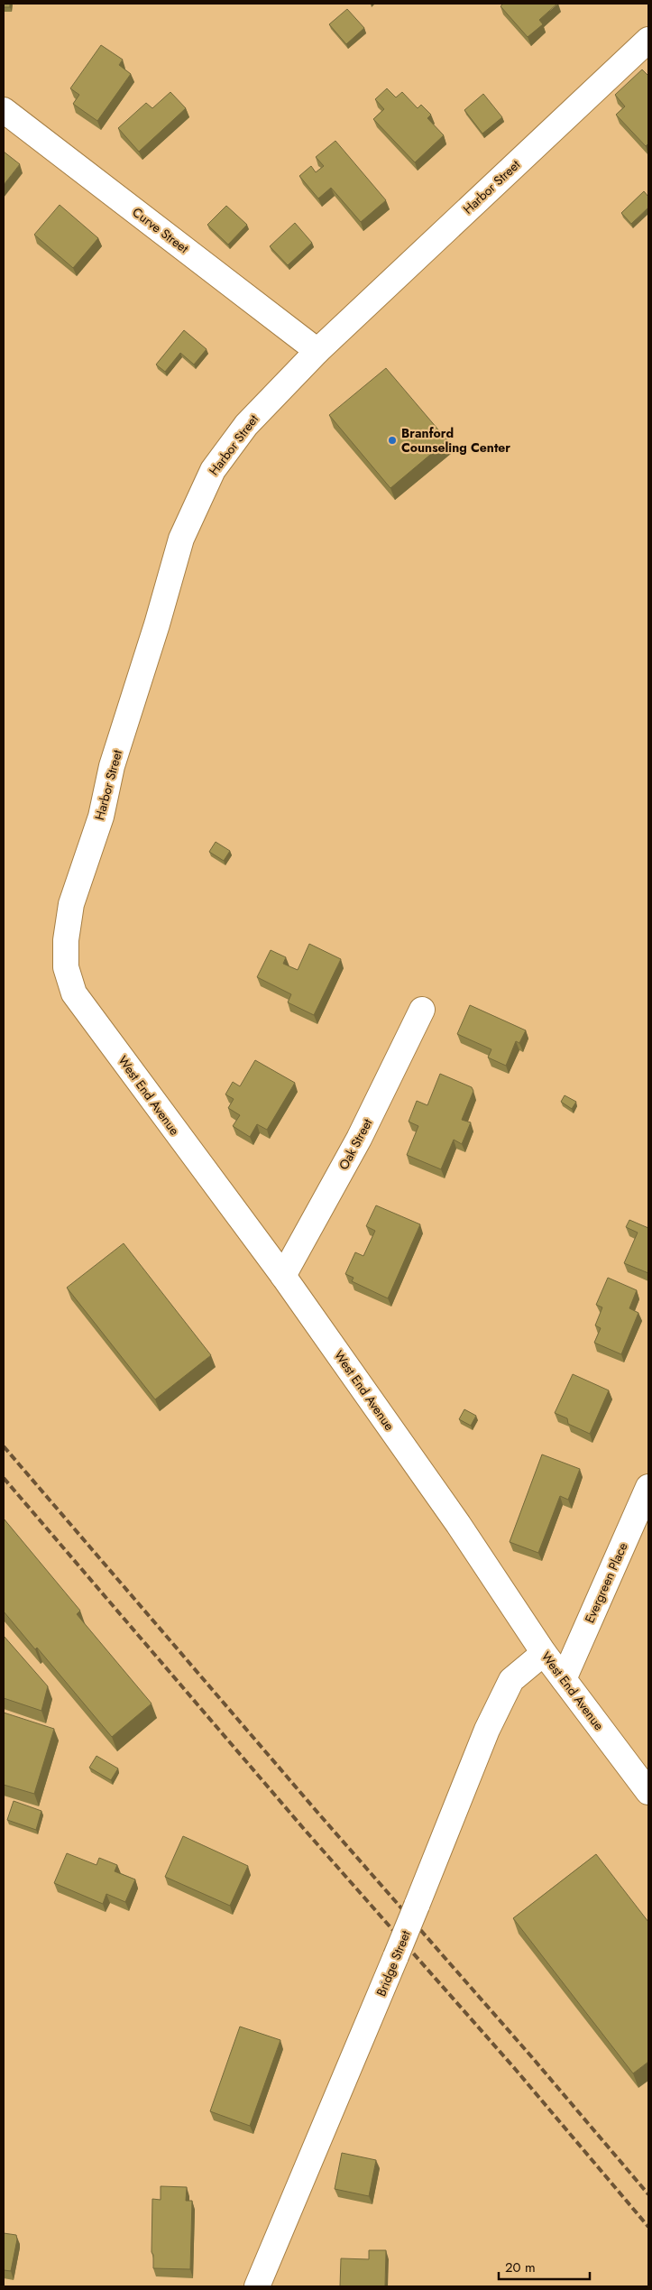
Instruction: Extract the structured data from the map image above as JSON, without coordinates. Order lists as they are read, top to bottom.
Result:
{
  "streets": {
    "street": [
      "Harbor Street",
      "Curve Street",
      "West End Avenue",
      "Oak Street",
      "Evergreen Place",
      "Bridge Street"
    ]
  },
  "crossings": [
    ["Harbor Street", "Curve Street"],
    ["Harbor Street", "West End Avenue"],
    ["West End Avenue", "Oak Street"],
    ["West End Avenue", "Evergreen Place"],
    ["West End Avenue", "Bridge Street"]
  ],
  "places": ["Branford Counseling Center"],
  "scale_bar": "20 m"
}
